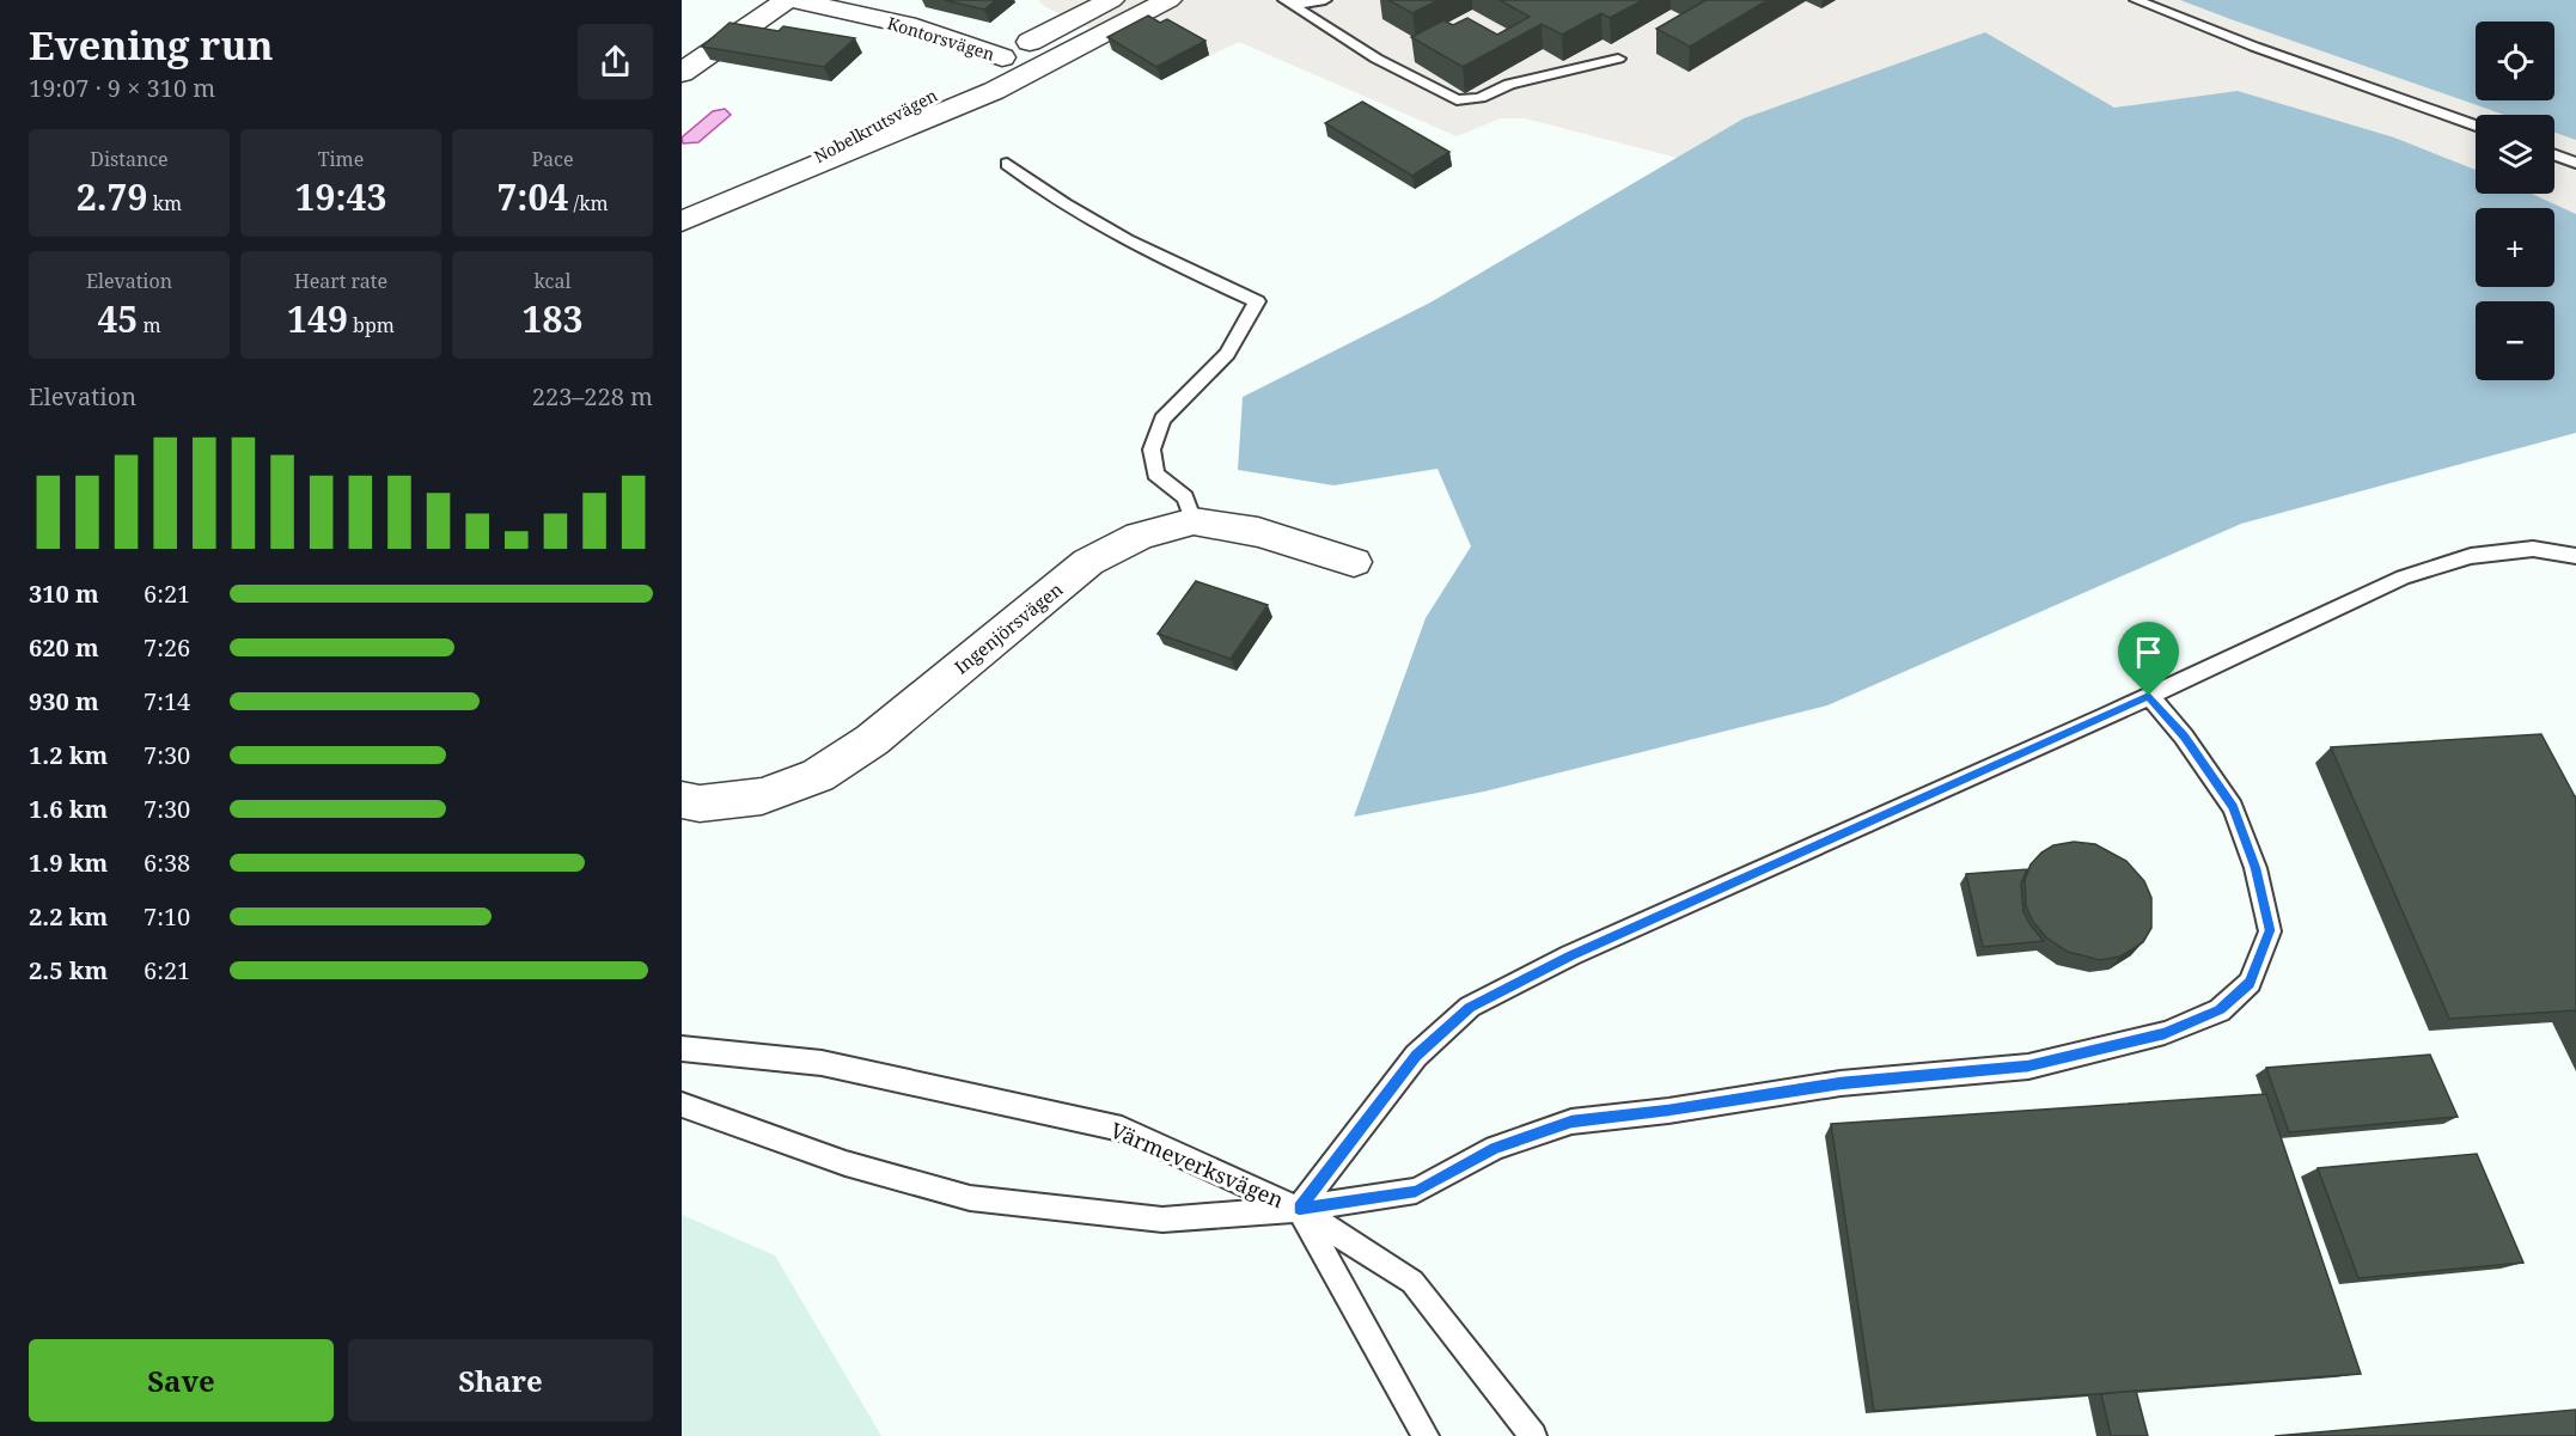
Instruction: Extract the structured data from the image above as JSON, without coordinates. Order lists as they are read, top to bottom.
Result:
{
  "streets": {
    "street": ["Kontorsvägen", "Nobelkrutsvägen", "Ingenjörsvägen"],
    "lane": ["Värmeverksvägen"]
  },
  "crossings": [
    ["Kontorsvägen", "Nobelkrutsvägen"]
  ],
  "page": {
    "heading": ["Evening run", "19:07 · 9 × 310 m"],
    "map_buttons": ["+", "−"],
    "stats": [
      ["Distance", "2.79 km"],
      ["Time", "19:43"],
      ["Pace", "7:04 /km"],
      ["Elevation", "45 m"],
      ["Heart rate", "149 bpm"],
      ["kcal", "183"]
    ],
    "chart": ["Elevation", "223–228 m"],
    "list": [
      {
        "name": "310 m",
        "note": "6:21"
      },
      {
        "name": "620 m",
        "note": "7:26"
      },
      {
        "name": "930 m",
        "note": "7:14"
      },
      {
        "name": "1.2 km",
        "note": "7:30"
      },
      {
        "name": "1.6 km",
        "note": "7:30"
      },
      {
        "name": "1.9 km",
        "note": "6:38"
      },
      {
        "name": "2.2 km",
        "note": "7:10"
      },
      {
        "name": "2.5 km",
        "note": "6:21"
      }
    ],
    "buttons": ["Save", "Share"]
  }
}
